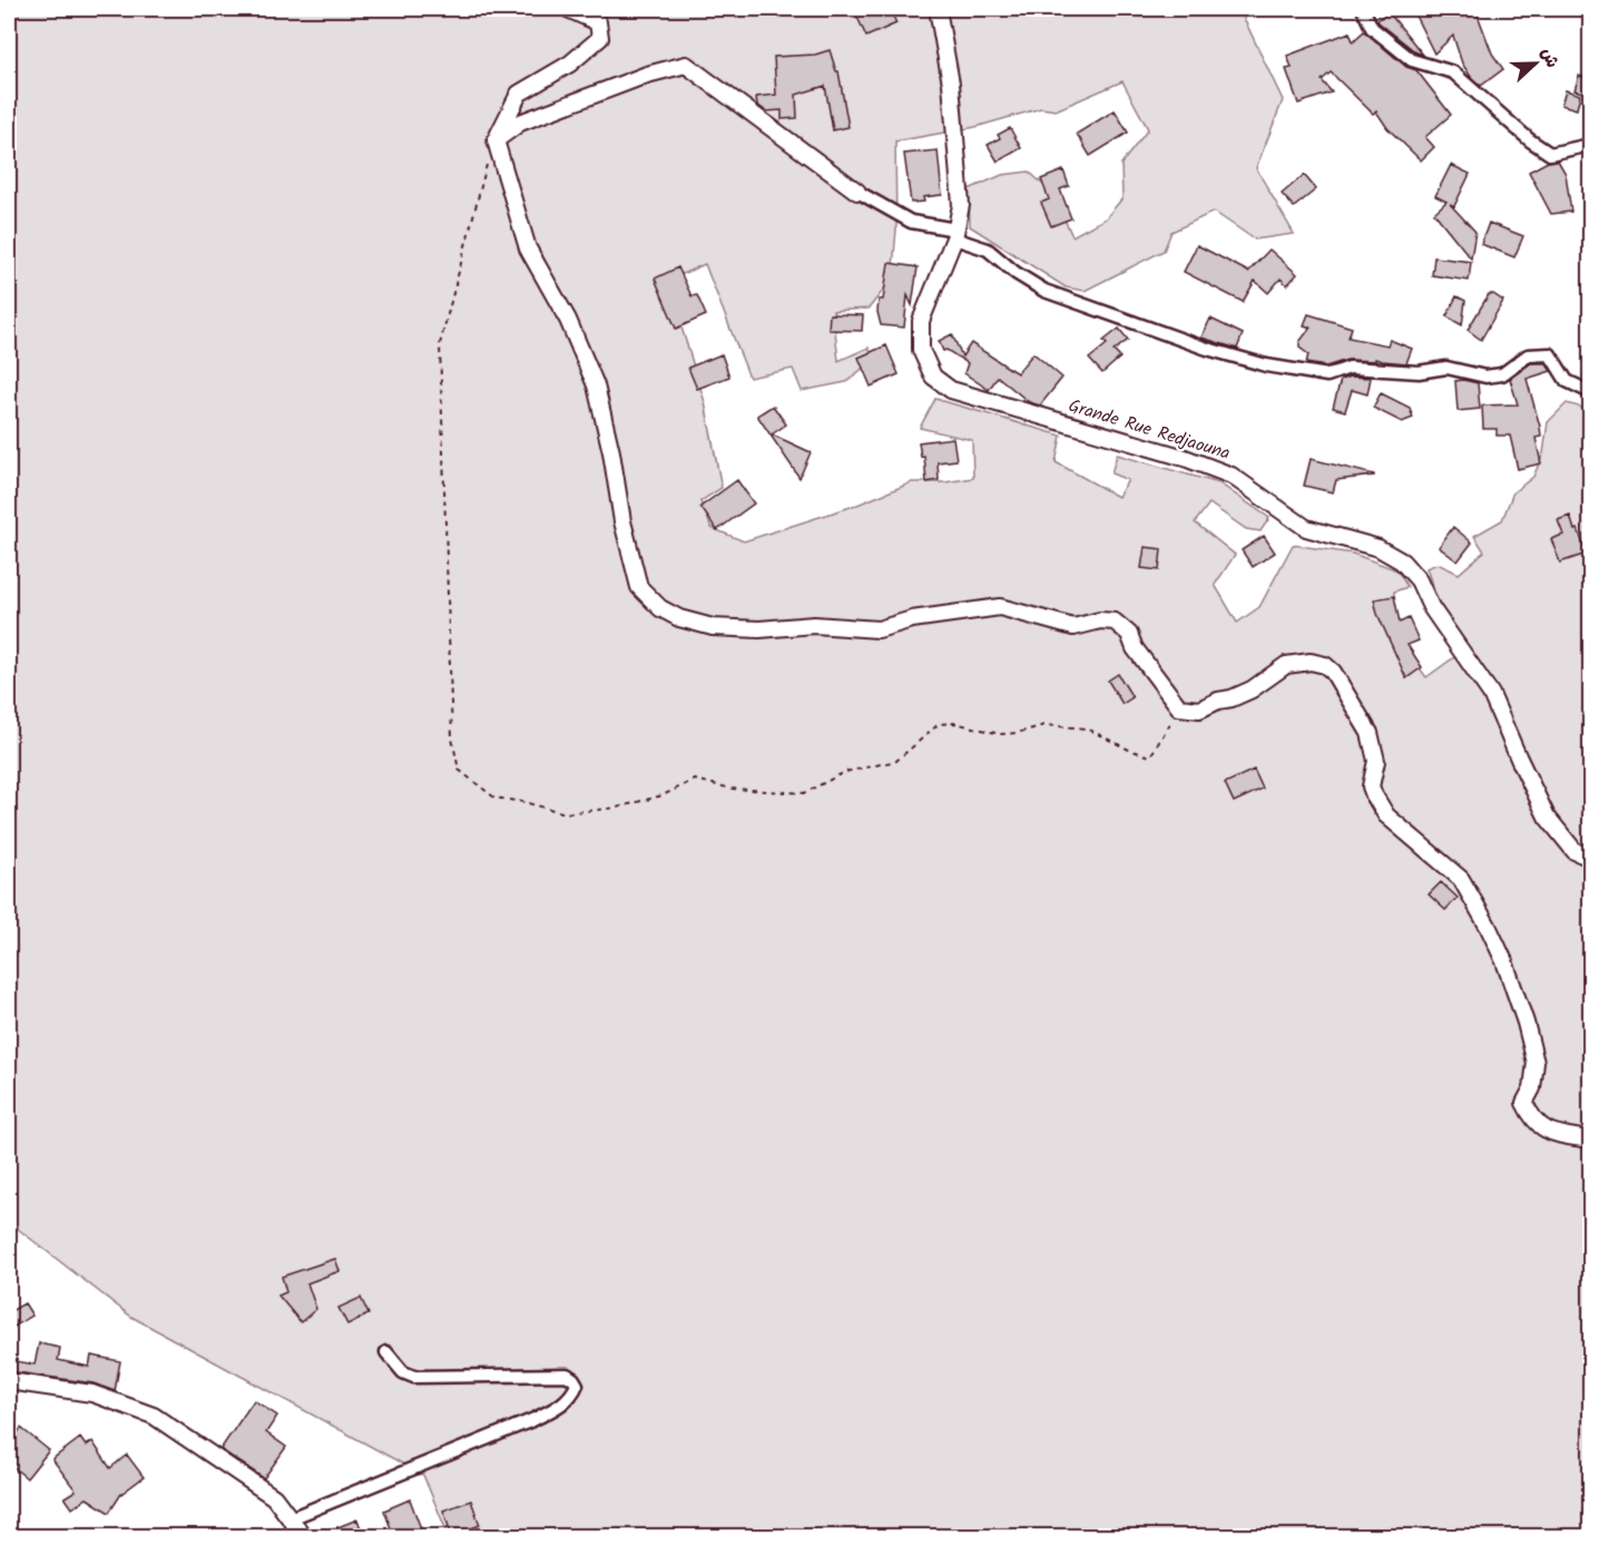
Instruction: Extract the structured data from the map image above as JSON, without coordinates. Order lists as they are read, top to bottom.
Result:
{
  "streets": {
    "street": ["Grande Rue Redjaouna"]
  },
  "north": "right"
}
